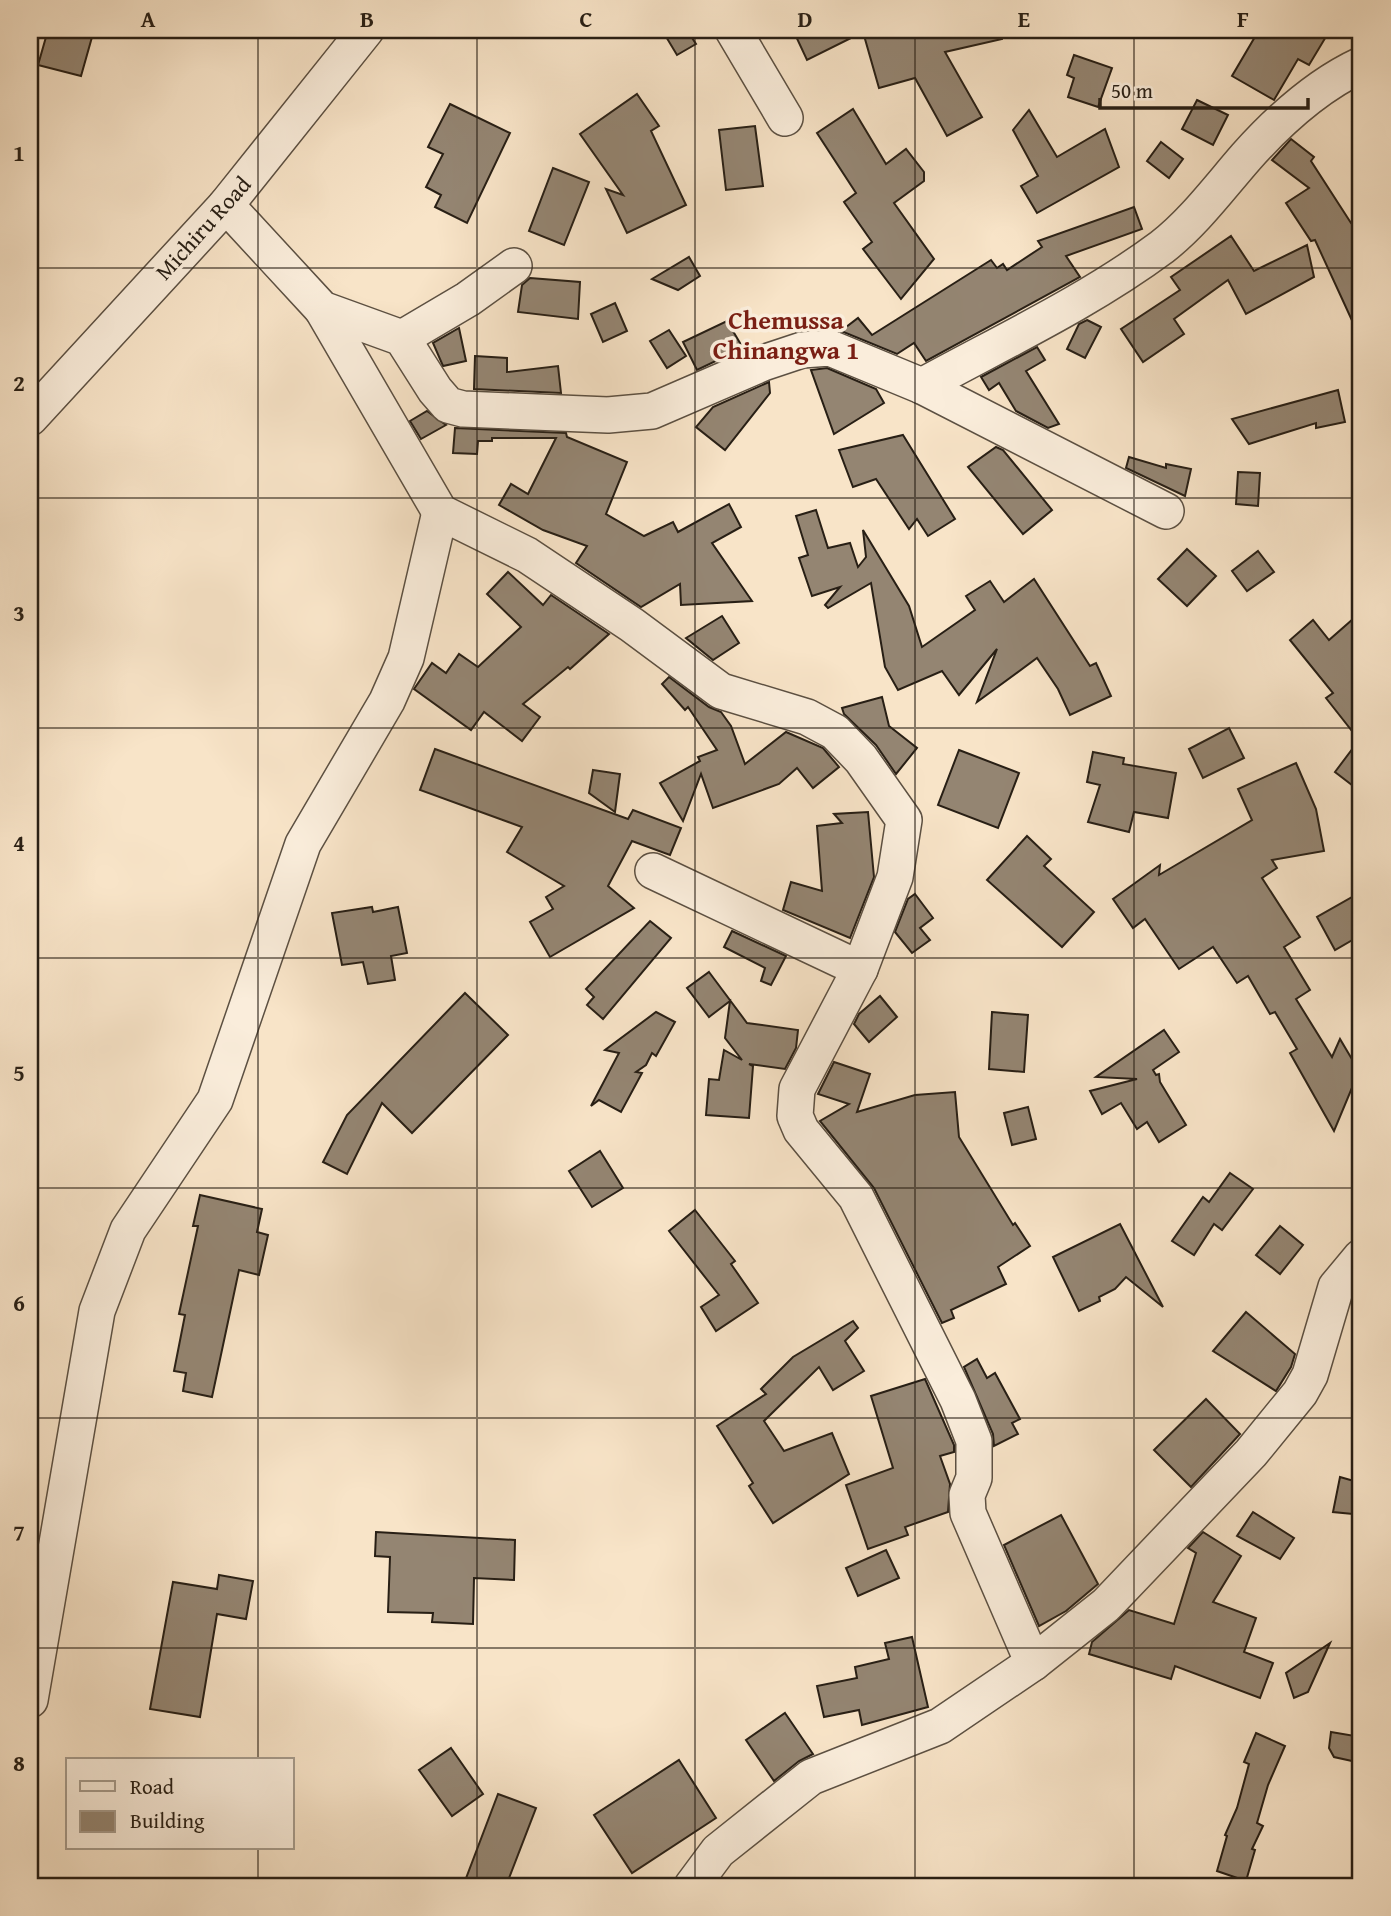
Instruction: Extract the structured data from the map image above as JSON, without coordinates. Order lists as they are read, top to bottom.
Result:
{
  "streets": {
    "street": ["Michiru Road"]
  },
  "districts": ["Chemussa Chinangwa 1"],
  "legend": ["Road", "Building"],
  "scale_bar": "50 m",
  "grid": {
    "columns": [
      "A",
      "B",
      "C",
      "D",
      "E",
      "F"
    ],
    "rows": [
      "1",
      "2",
      "3",
      "4",
      "5",
      "6",
      "7",
      "8"
    ]
  }
}
